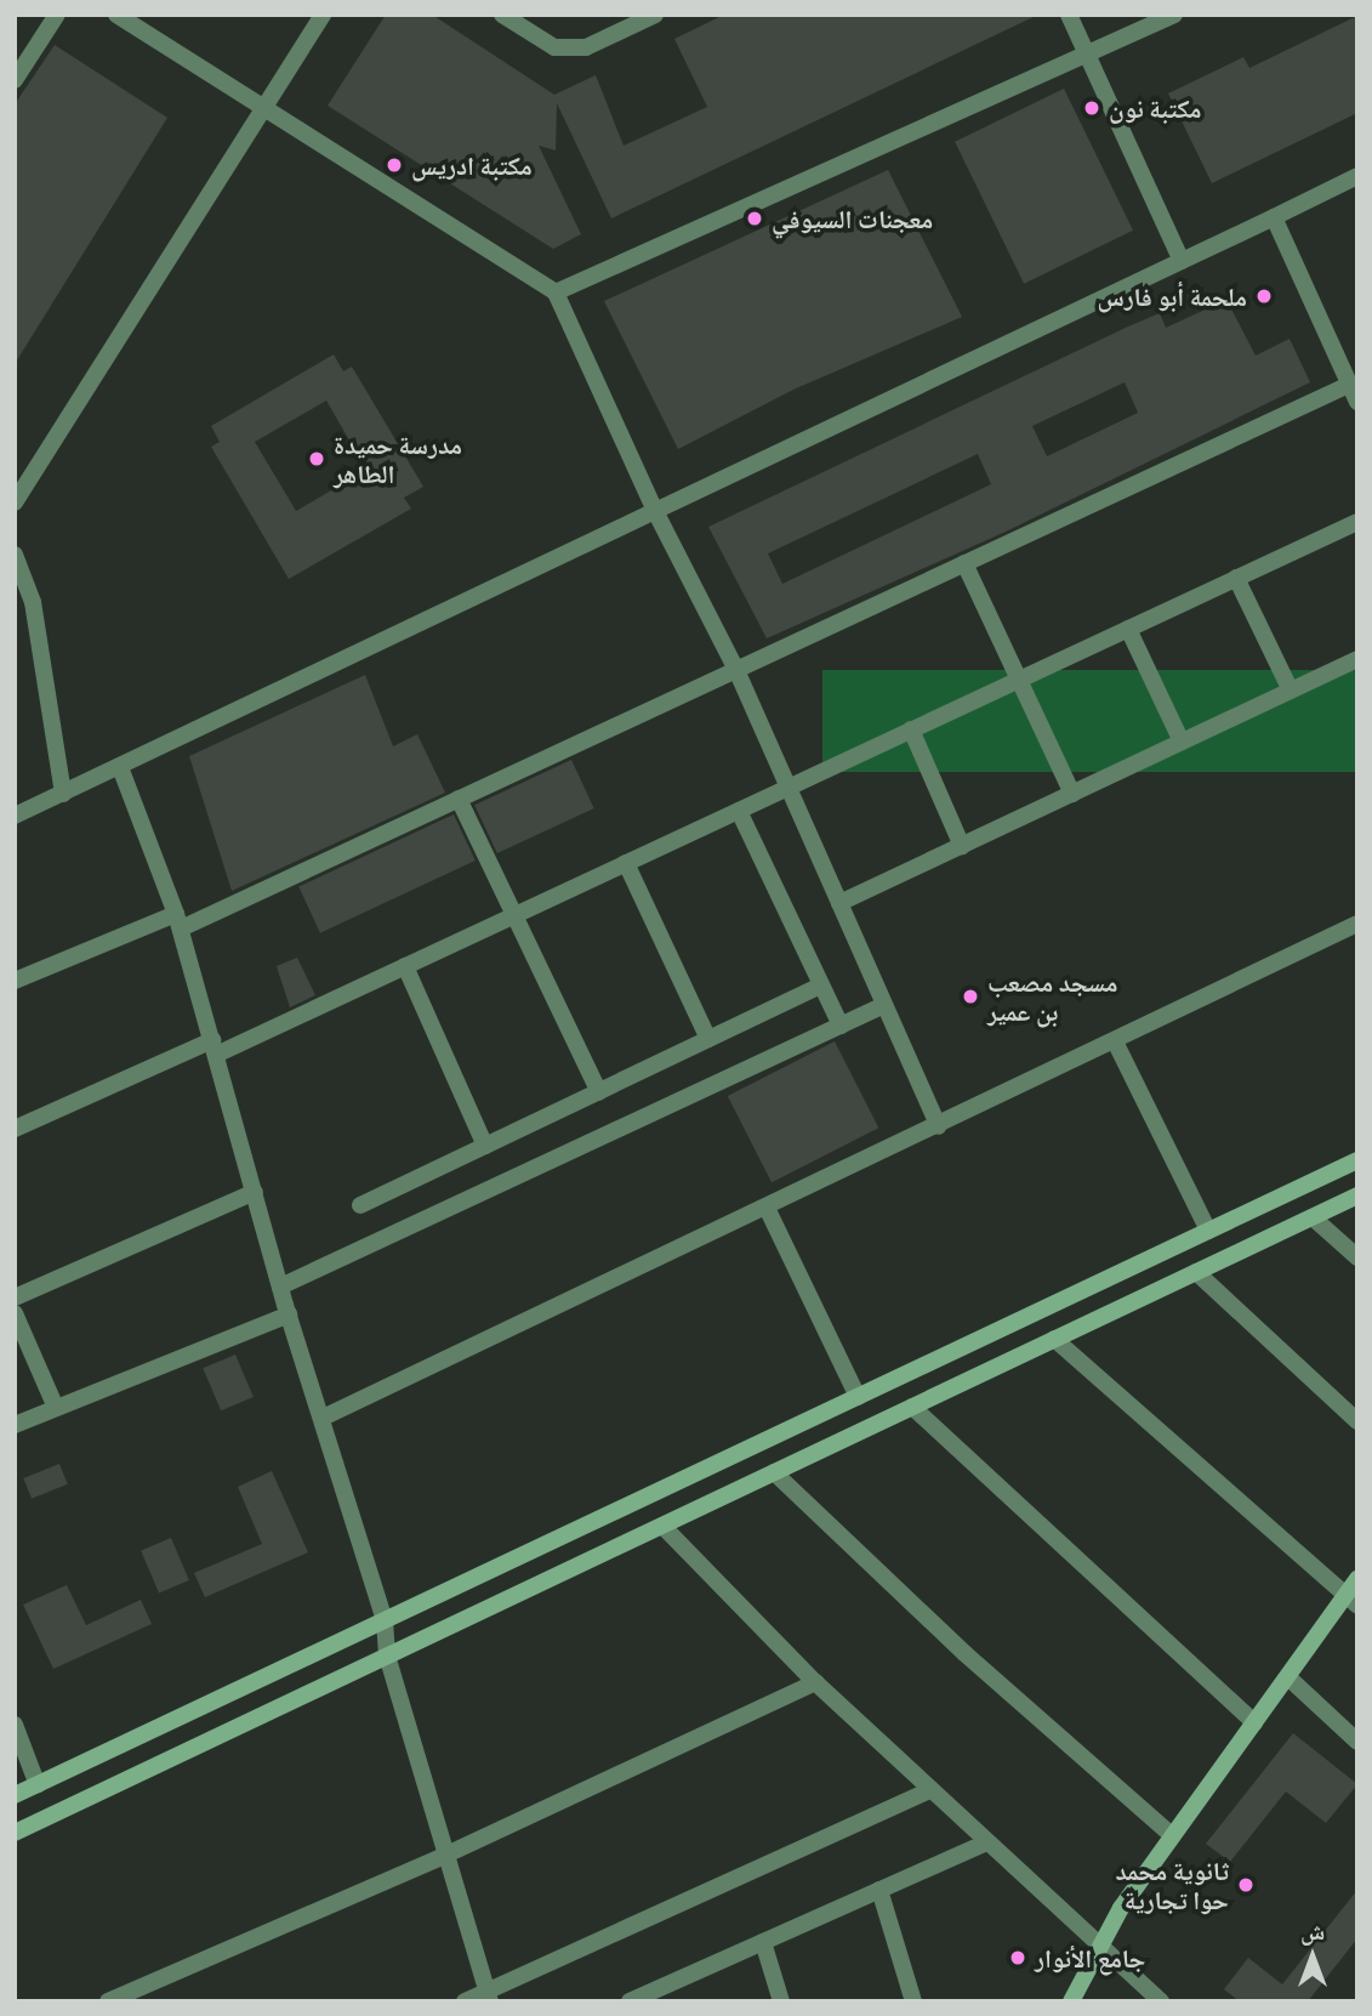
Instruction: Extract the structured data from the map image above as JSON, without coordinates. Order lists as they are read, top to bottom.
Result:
{
  "places": [
    "مكتبة نون",
    "مكتبة ادريس",
    "معجنات السيوفي",
    "ملحمة أبو فارس",
    "مدرسة حميدة الطاهر",
    "مسجد مصعب بن عمير",
    "ثانوية محمد حوا تجارية",
    "جامع الأنوار"
  ],
  "north": "top"
}
